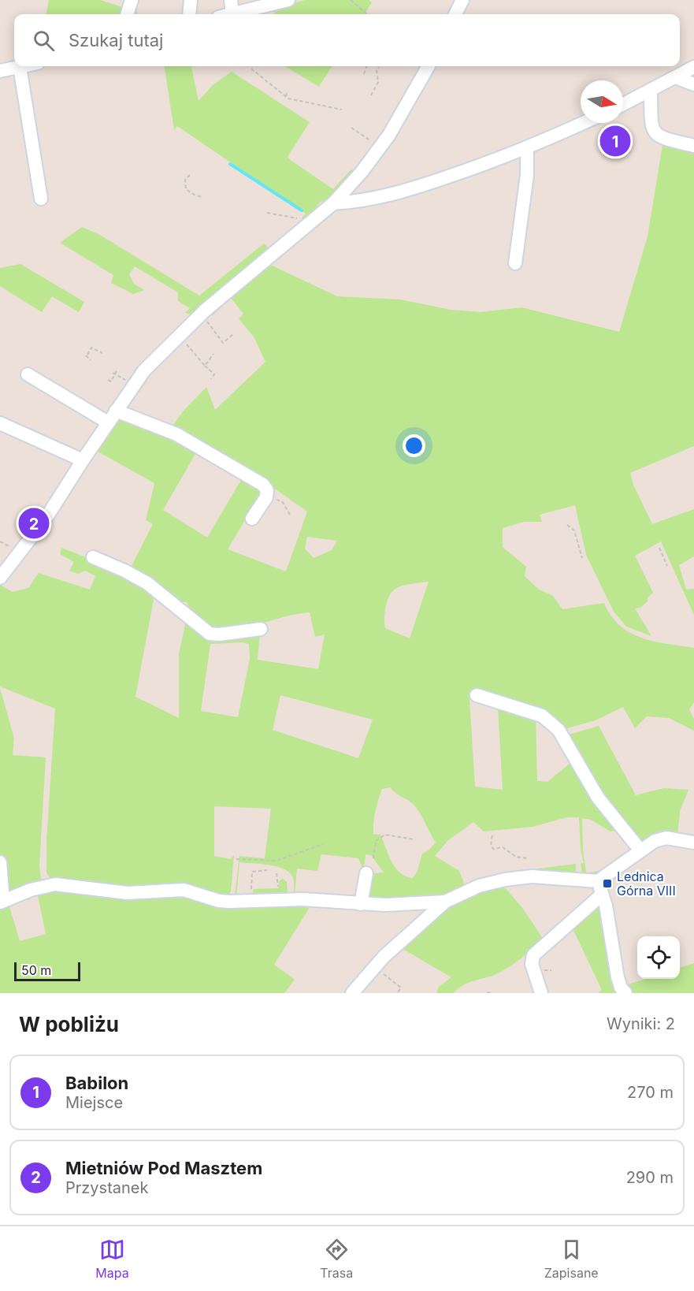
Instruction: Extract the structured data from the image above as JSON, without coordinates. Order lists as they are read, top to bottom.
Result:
{
  "places": {
    "transit": ["Lednica Górna VIII"]
  },
  "scale_bar": "50 m",
  "north": "right",
  "page": {
    "search": "Szukaj tutaj",
    "pins": ["1", "2"],
    "scale": "50 m",
    "heading": ["W pobliżu", "Wyniki: 2"],
    "list": [
      {
        "mark": "1",
        "name": "Babilon",
        "note": "Miejsce",
        "value": "270 m"
      },
      {
        "mark": "2",
        "name": "Mietniów Pod Masztem",
        "note": "Przystanek",
        "value": "290 m"
      }
    ],
    "nav": ["Mapa", "Trasa", "Zapisane"]
  }
}
